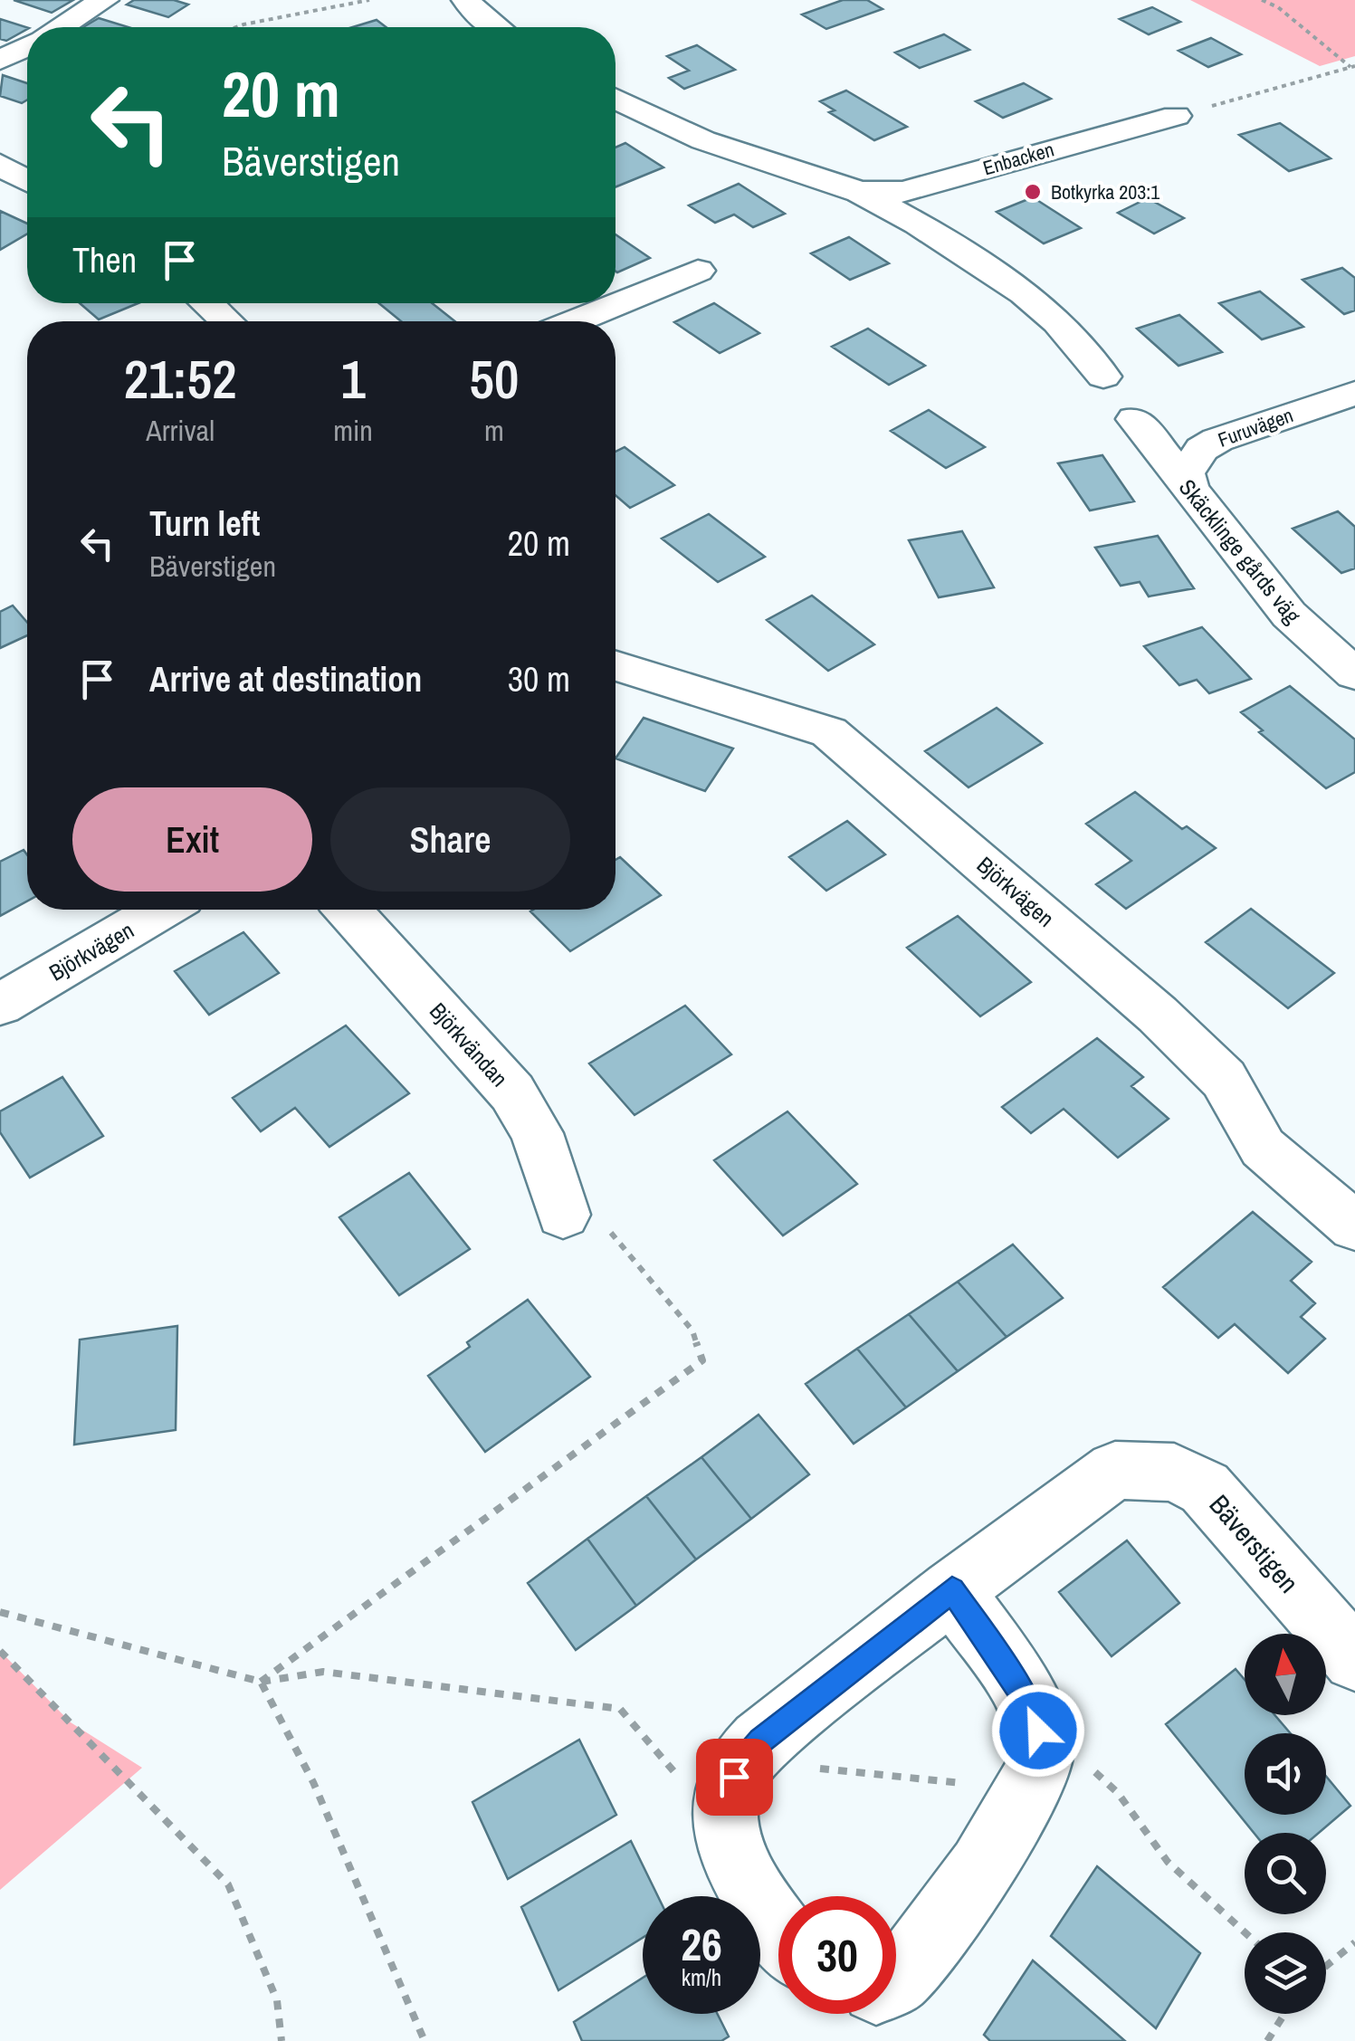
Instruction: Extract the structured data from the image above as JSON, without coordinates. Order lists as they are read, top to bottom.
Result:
{
  "streets": {
    "street": [
      "Enbacken",
      "Furuvägen",
      "Skäcklinge gårds väg",
      "Björkvägen",
      "Björkvändan",
      "Bäverstigen"
    ]
  },
  "crossings": [
    ["Furuvägen", "Skäcklinge gårds väg"]
  ],
  "places": ["Botkyrka 203:1"],
  "north": "top",
  "page": {
    "turn": ["20 m", "Bäverstigen"],
    "then": "Then",
    "eta": [
      "21:52",
      "Arrival",
      "1",
      "min",
      "50",
      "m"
    ],
    "list": [
      {
        "name": "Turn left",
        "note": "Bäverstigen",
        "value": "20 m"
      },
      {
        "name": "Arrive at destination",
        "value": "30 m"
      }
    ],
    "buttons": ["Exit", "Share"],
    "speed": "26 km/h",
    "limit": "30"
  }
}
